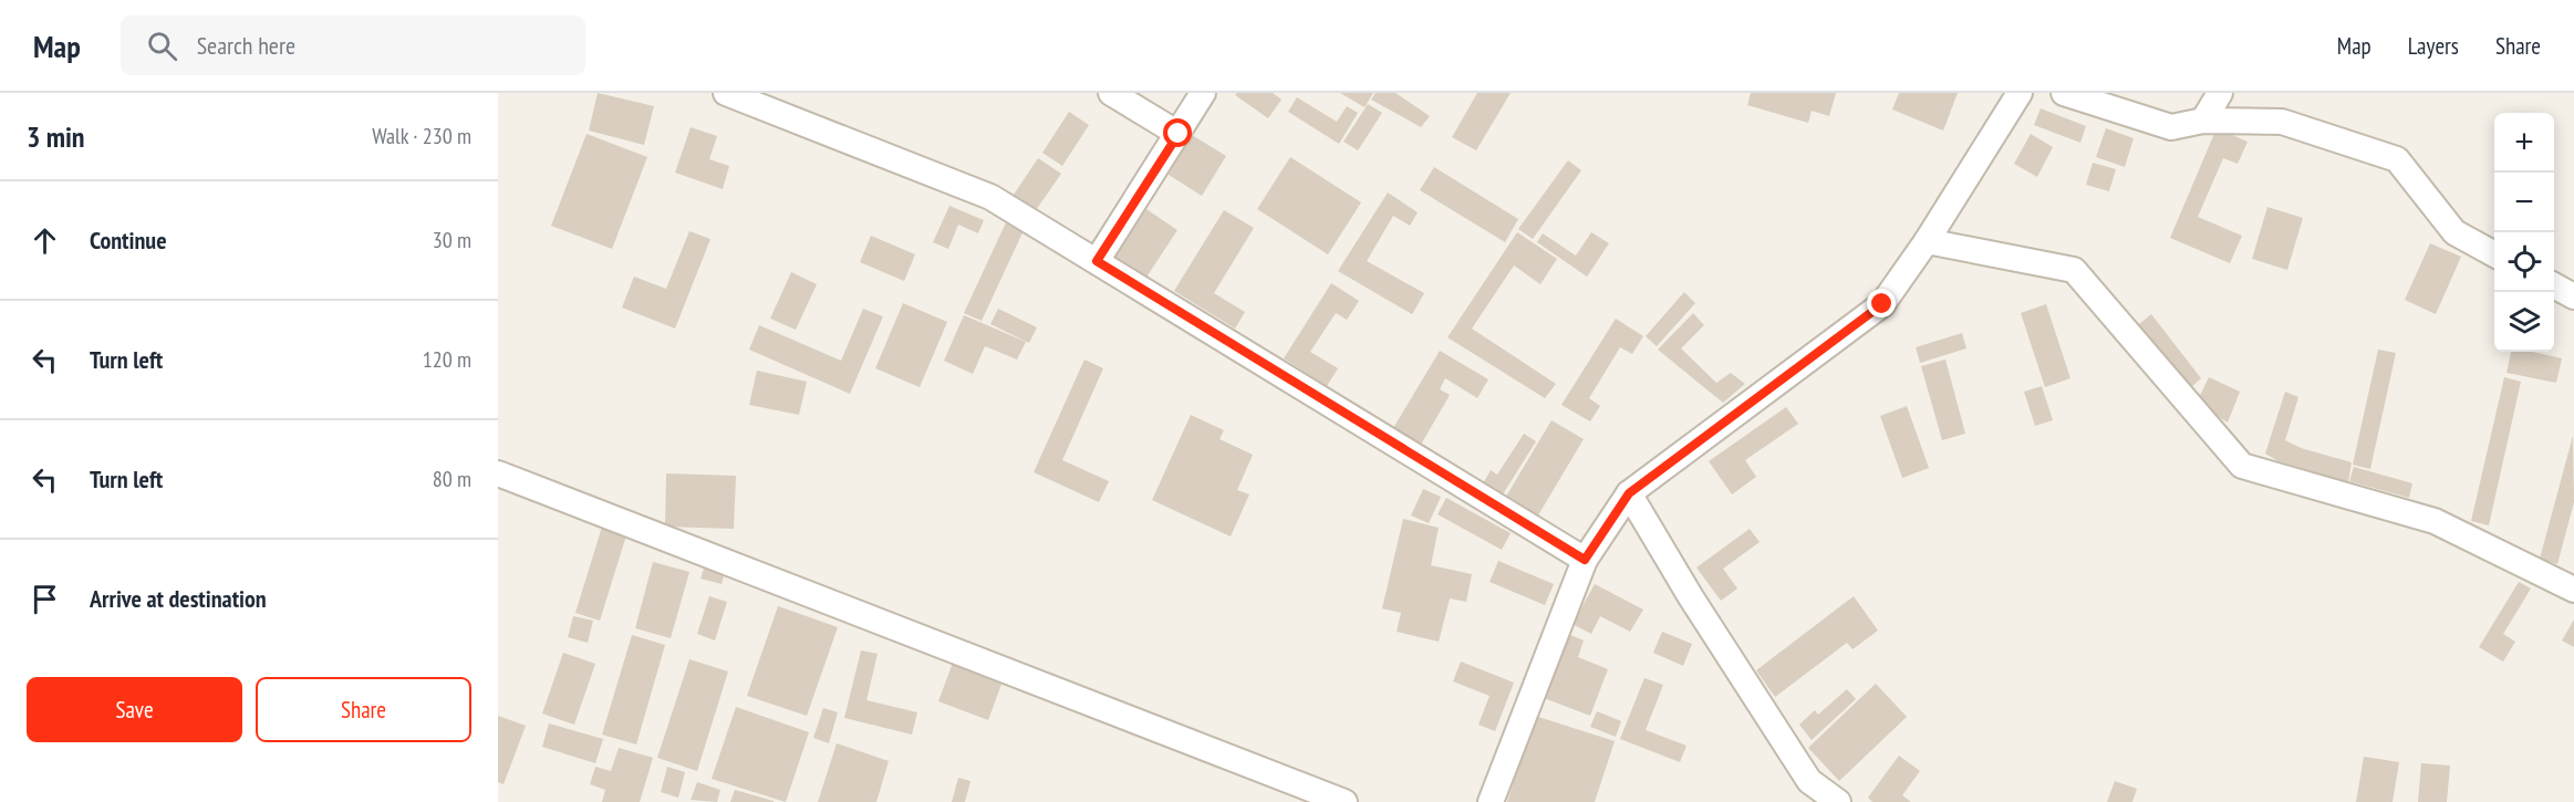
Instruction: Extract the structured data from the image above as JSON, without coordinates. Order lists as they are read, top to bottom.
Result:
{
  "page": {
    "header": "Map",
    "search": "Search here",
    "nav": ["Map", "Layers", "Share"],
    "heading": ["3 min", "Walk · 230 m"],
    "map_buttons": ["+", "−"],
    "list": [
      ["Continue", "30 m"],
      ["Turn left", "120 m"],
      ["Turn left", "80 m"],
      "Arrive at destination"
    ],
    "buttons": ["Save", "Share"]
  }
}
